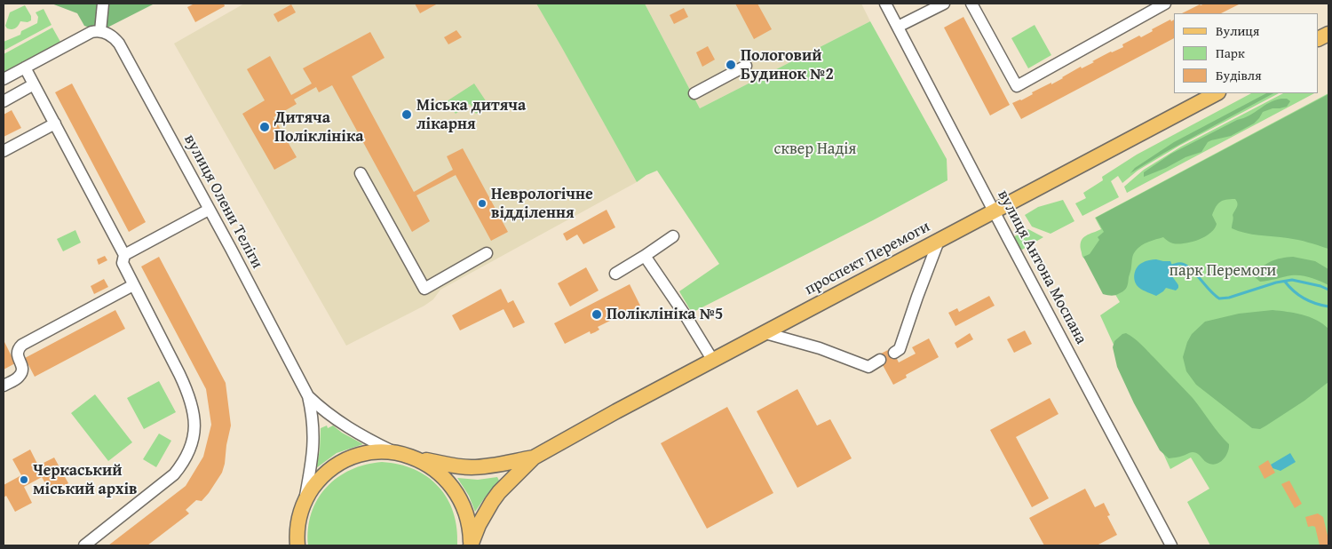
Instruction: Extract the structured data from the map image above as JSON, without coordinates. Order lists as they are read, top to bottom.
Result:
{
  "streets": {
    "main road": ["проспект Перемоги"],
    "street": ["вулиця Олени Теліги", "вулиця Антона Моспана"]
  },
  "crossings": [
    ["проспект Перемоги", "вулиця Антона Моспана"]
  ],
  "parks": ["сквер Надія", "парк Перемоги"],
  "places": [
    "Пологовий Будинок №2",
    "Міська дитяча лікарня",
    "Дитяча Поліклініка",
    "Неврологічне відділення",
    "Поліклініка №5",
    "Черкаський міський архів"
  ],
  "legend": ["Вулиця", "Парк", "Будівля"]
}
